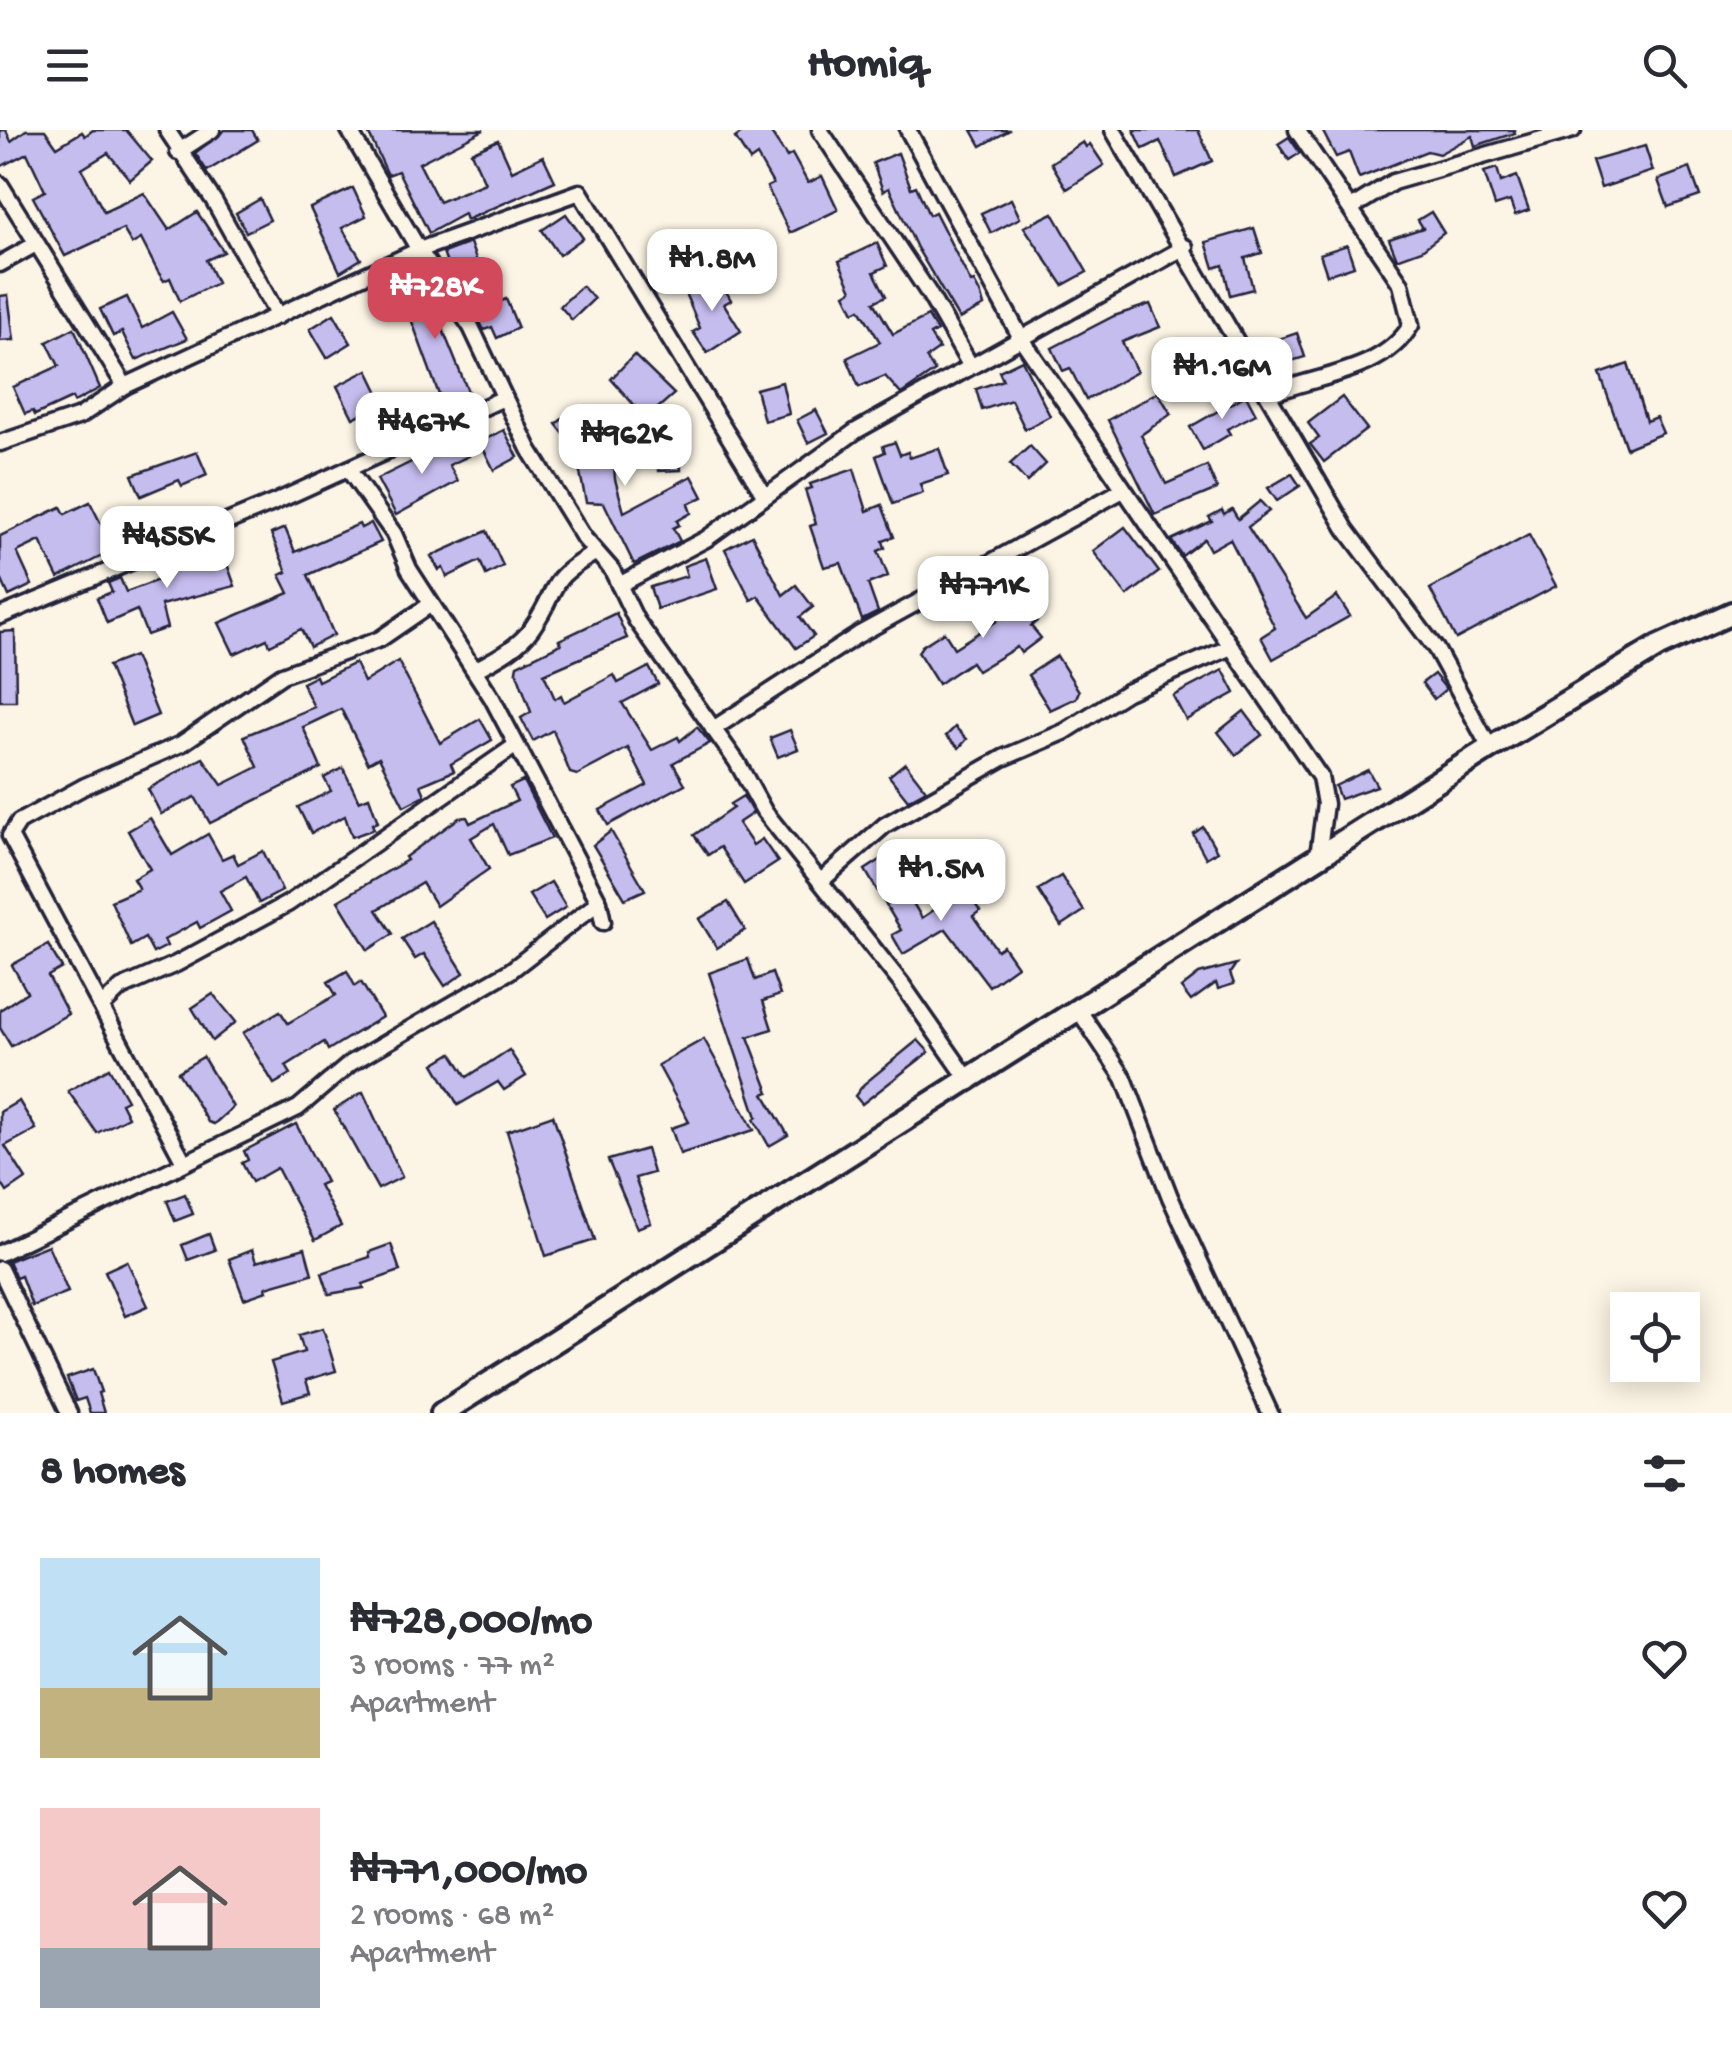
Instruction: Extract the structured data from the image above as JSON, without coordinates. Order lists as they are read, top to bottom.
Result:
{
  "page": {
    "header": "Homiq",
    "price": [
      "₦1.8M",
      "₦728K",
      "₦1.16M",
      "₦467K",
      "₦962K",
      "₦455K",
      "₦771K",
      "₦1.5M"
    ],
    "heading": "8 homes",
    "list": [
      {
        "name": "₦728,000/mo",
        "note": "3 rooms · 77 m² · Apartment"
      },
      {
        "name": "₦771,000/mo",
        "note": "2 rooms · 68 m² · Apartment"
      }
    ]
  }
}
